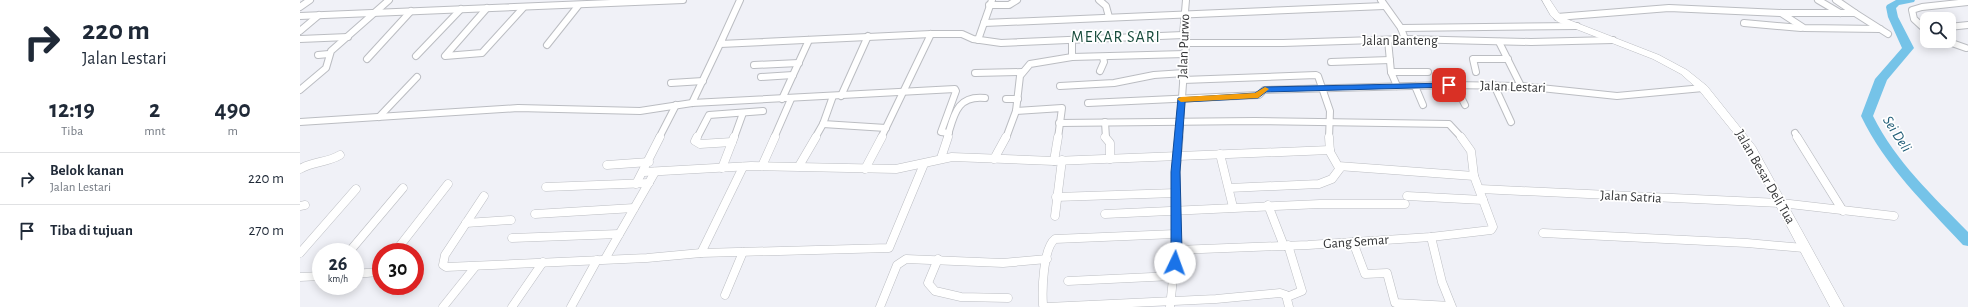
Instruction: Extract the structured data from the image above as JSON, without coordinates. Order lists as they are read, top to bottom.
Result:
{
  "streets": {
    "main road": ["Jalan Besar Deli Tua"],
    "street": [
      "Jalan Banteng",
      "Jalan Purwo",
      "Jalan Lestari",
      "Jalan Satria",
      "Gang Semar"
    ]
  },
  "crossings": [
    ["Jalan Banteng", "Jalan Purwo"],
    ["Jalan Banteng", "Jalan Besar Deli Tua"],
    ["Jalan Purwo", "Jalan Lestari"],
    ["Jalan Purwo", "Gang Semar"],
    ["Jalan Lestari", "Jalan Besar Deli Tua"],
    ["Jalan Besar Deli Tua", "Jalan Satria"],
    ["Jalan Satria", "Gang Semar"]
  ],
  "districts": ["MEKAR SARI"],
  "water": ["Sei Deli"],
  "page": {
    "turn": ["220 m", "Jalan Lestari"],
    "eta": [
      "12:19",
      "Tiba",
      "2",
      "mnt",
      "490",
      "m"
    ],
    "list": [
      {
        "name": "Belok kanan",
        "note": "Jalan Lestari",
        "value": "220 m"
      },
      {
        "name": "Tiba di tujuan",
        "value": "270 m"
      }
    ],
    "speed": "26 km/h",
    "limit": "30"
  }
}
